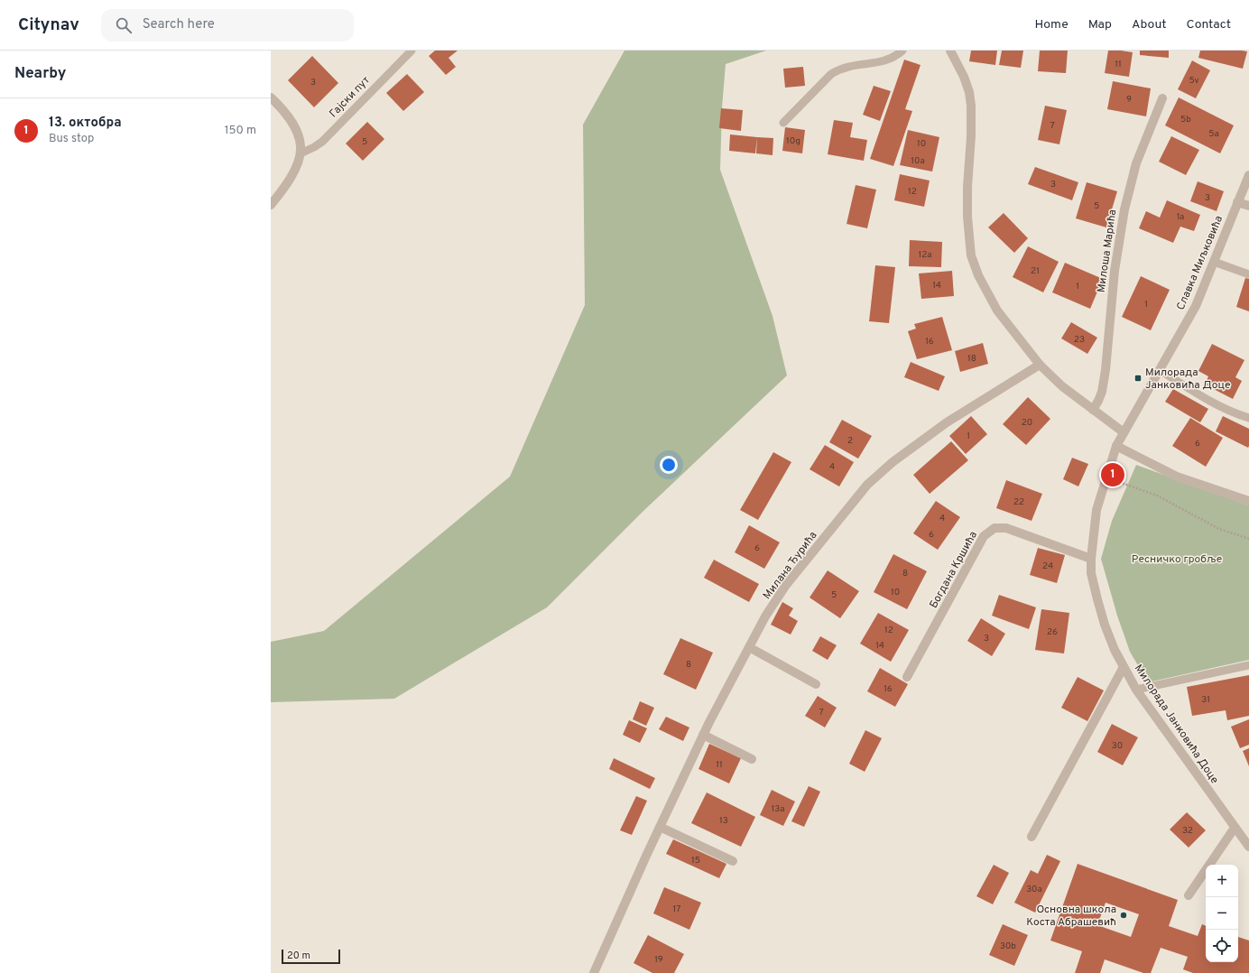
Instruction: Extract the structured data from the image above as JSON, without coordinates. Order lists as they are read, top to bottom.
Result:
{
  "streets": {
    "street": [
      "Милоша Марића",
      "Славка Миљковића",
      "Милана Ђурића",
      "Богдана Кршића",
      "Милорада Јанковића Доце"
    ],
    "lane": ["Гајски пут"]
  },
  "crossings": [
    ["Славка Миљковића", "Милорада Јанковића Доце"],
    ["Богдана Кршића", "Милорада Јанковића Доце"]
  ],
  "parks": ["Ресничко гробље"],
  "places": {
    "transit": ["Милорада Јанковића Доце"],
    "other": ["Основна школа Коста Абрашевић"]
  },
  "house_numbers": [
    "11",
    "5v",
    "3",
    "9",
    "5b",
    "7",
    "5a",
    "10g",
    "5",
    "10",
    "10a",
    "3",
    "12",
    "3",
    "5",
    "1a",
    "12a",
    "21",
    "14",
    "1",
    "1",
    "23",
    "16",
    "18",
    "20",
    "1",
    "2",
    "6",
    "4",
    "22",
    "4",
    "6",
    "6",
    "24",
    "8",
    "10",
    "5",
    "12",
    "26",
    "3",
    "14",
    "8",
    "16",
    "31",
    "7",
    "30",
    "11",
    "13a",
    "13",
    "32",
    "15",
    "30a",
    "17",
    "30b",
    "19"
  ],
  "scale_bar": "20 m",
  "page": {
    "header": "Citynav",
    "search": "Search here",
    "nav": [
      "Home",
      "Map",
      "About",
      "Contact"
    ],
    "heading": "Nearby",
    "list": [
      {
        "mark": "1",
        "name": "13. октобра",
        "note": "Bus stop",
        "value": "150 m"
      }
    ],
    "pins": "1",
    "map_buttons": ["+", "−"],
    "scale": "20 m"
  }
}
